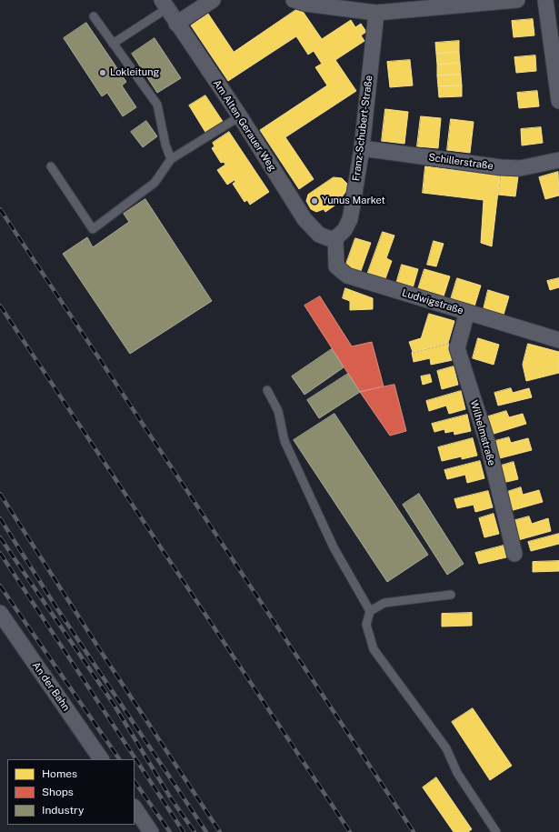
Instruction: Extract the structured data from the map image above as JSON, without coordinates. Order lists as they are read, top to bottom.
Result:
{
  "streets": {
    "street": [
      "Am Alten Gerauer Weg",
      "Franz-Schubert-Straße",
      "Schillerstraße",
      "Ludwigstraße",
      "Wilhelmstraße",
      "An der Bahn"
    ]
  },
  "crossings": [
    ["Am Alten Gerauer Weg", "Franz-Schubert-Straße"],
    ["Am Alten Gerauer Weg", "Ludwigstraße"],
    ["Franz-Schubert-Straße", "Schillerstraße"],
    ["Franz-Schubert-Straße", "Ludwigstraße"],
    ["Ludwigstraße", "Wilhelmstraße"]
  ],
  "places": ["Lokleitung", "Yunus Market"],
  "legend": ["Homes", "Shops", "Industry"]
}
